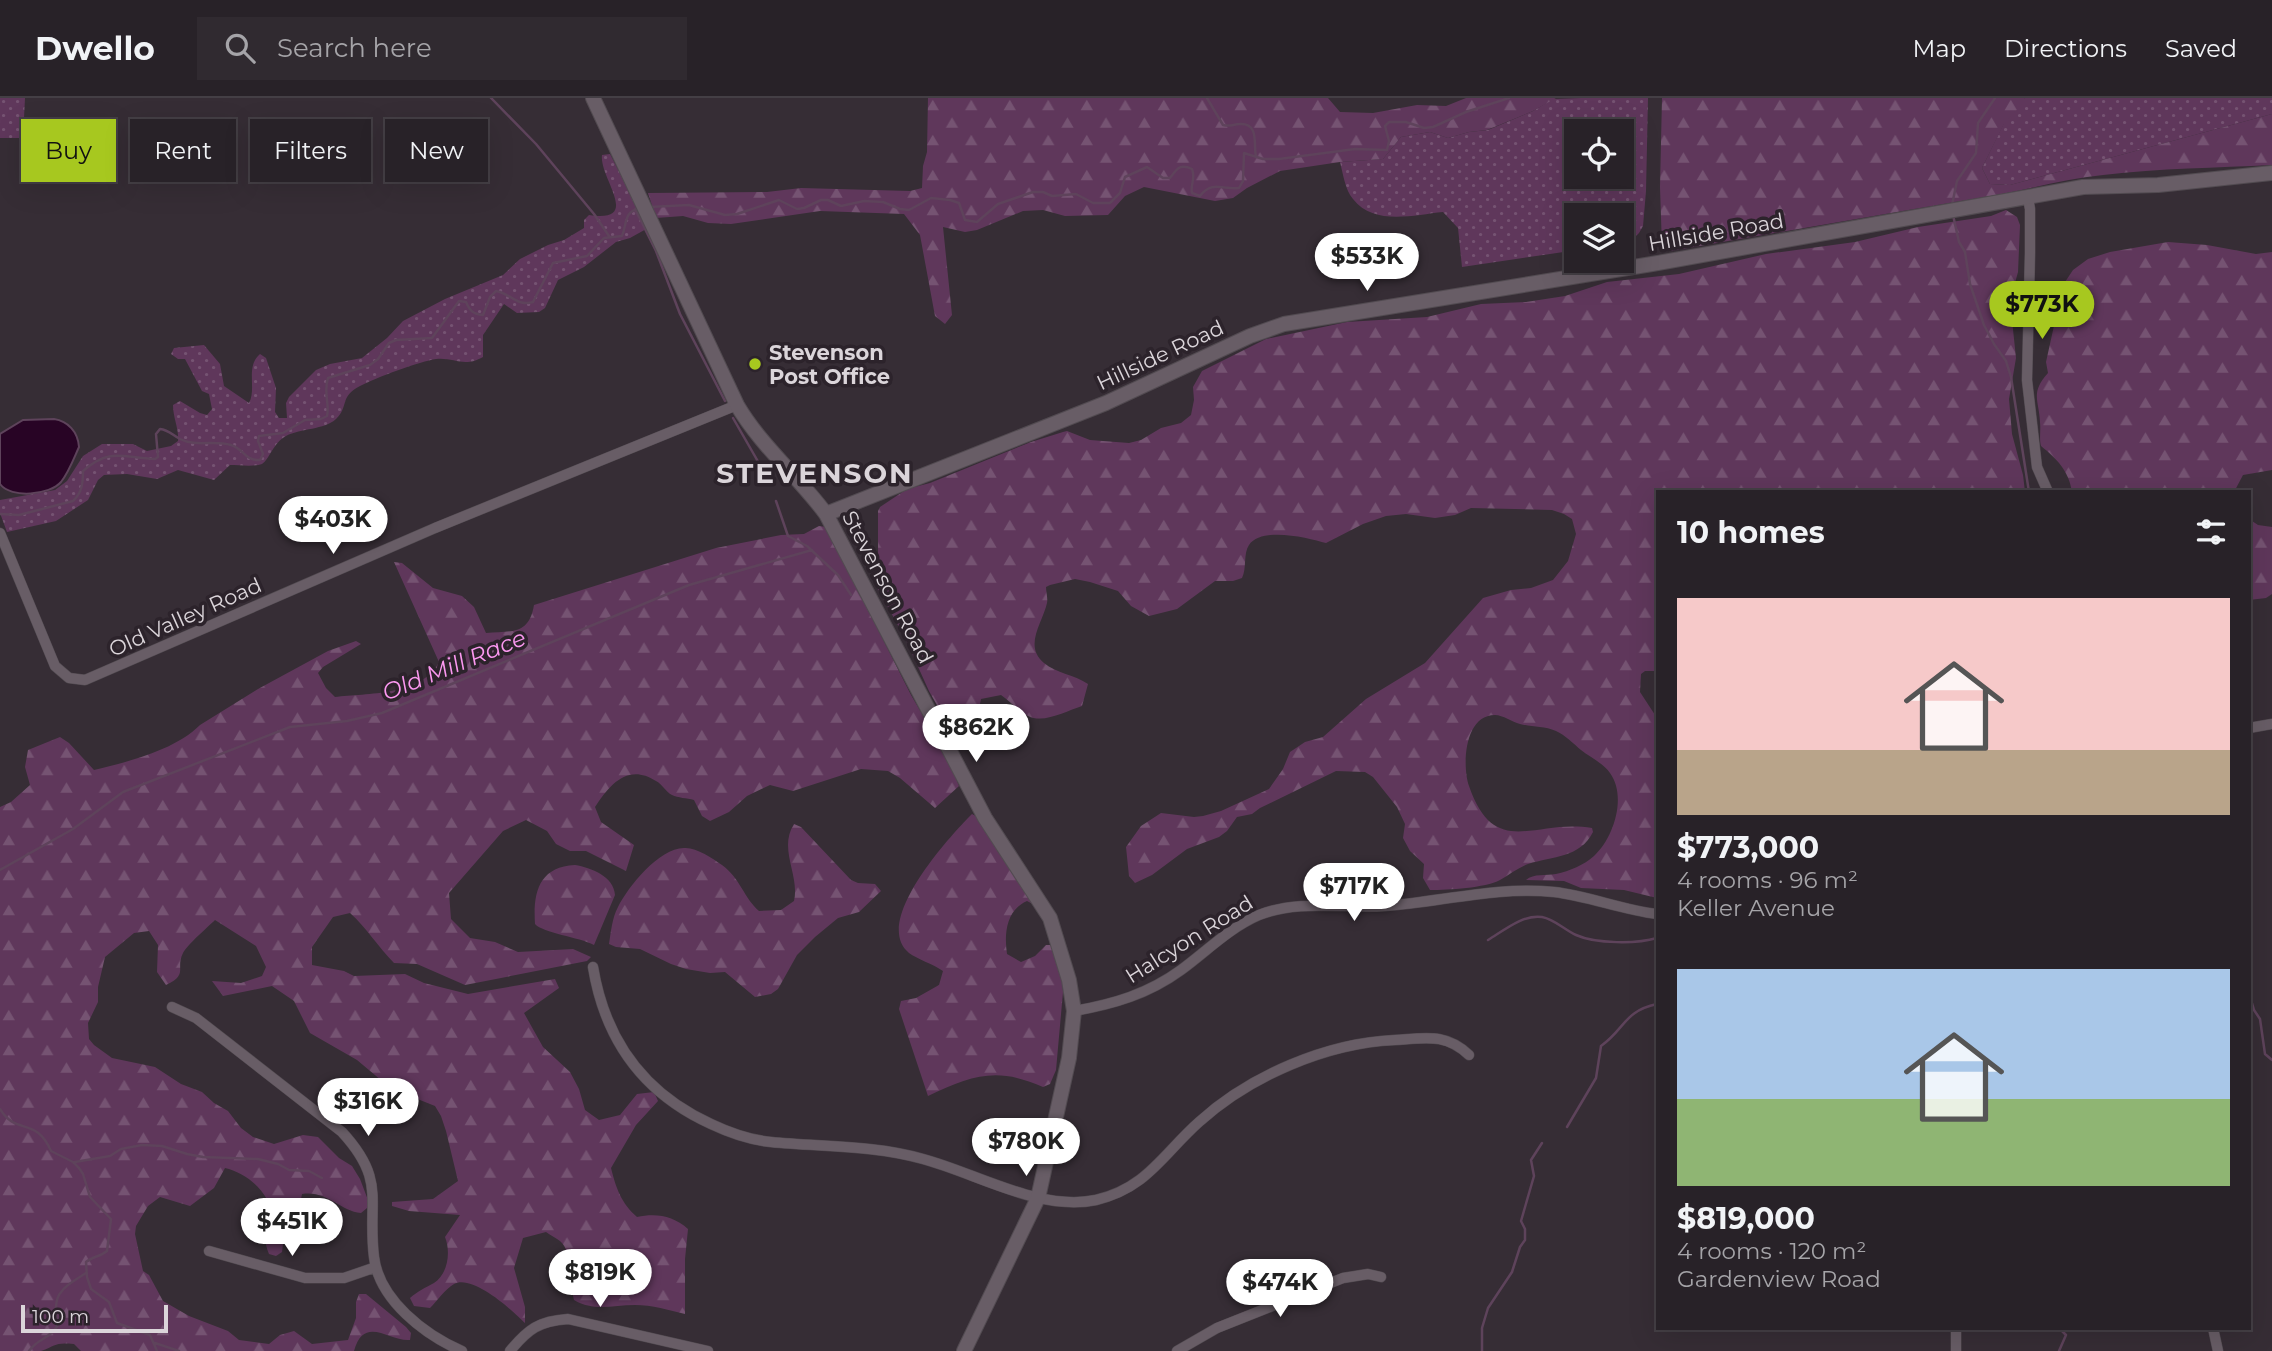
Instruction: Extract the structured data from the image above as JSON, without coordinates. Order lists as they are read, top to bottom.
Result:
{
  "streets": {
    "street": [
      "Hillside Road",
      "Stevenson Road",
      "Old Valley Road",
      "Halcyon Road"
    ]
  },
  "crossings": [
    ["Hillside Road", "Stevenson Road"],
    ["Stevenson Road", "Old Valley Road"],
    ["Stevenson Road", "Halcyon Road"]
  ],
  "districts": ["STEVENSON"],
  "water": ["Old Mill Race"],
  "places": ["Stevenson Post Office"],
  "scale_bar": "100 m",
  "page": {
    "header": "Dwello",
    "search": "Search here",
    "nav": ["Map", "Directions", "Saved"],
    "chip": [
      "Buy",
      "Rent",
      "Filters",
      "New"
    ],
    "price": [
      "$533K",
      "$773K",
      "$403K",
      "$862K",
      "$717K",
      "$316K",
      "$780K",
      "$451K",
      "$819K",
      "$474K"
    ],
    "heading": "10 homes",
    "list": [
      {
        "name": "$773,000",
        "note": "4 rooms · 96 m² · Keller Avenue"
      },
      {
        "name": "$819,000",
        "note": "4 rooms · 120 m² · Gardenview Road"
      }
    ],
    "scale": "100 m"
  }
}
